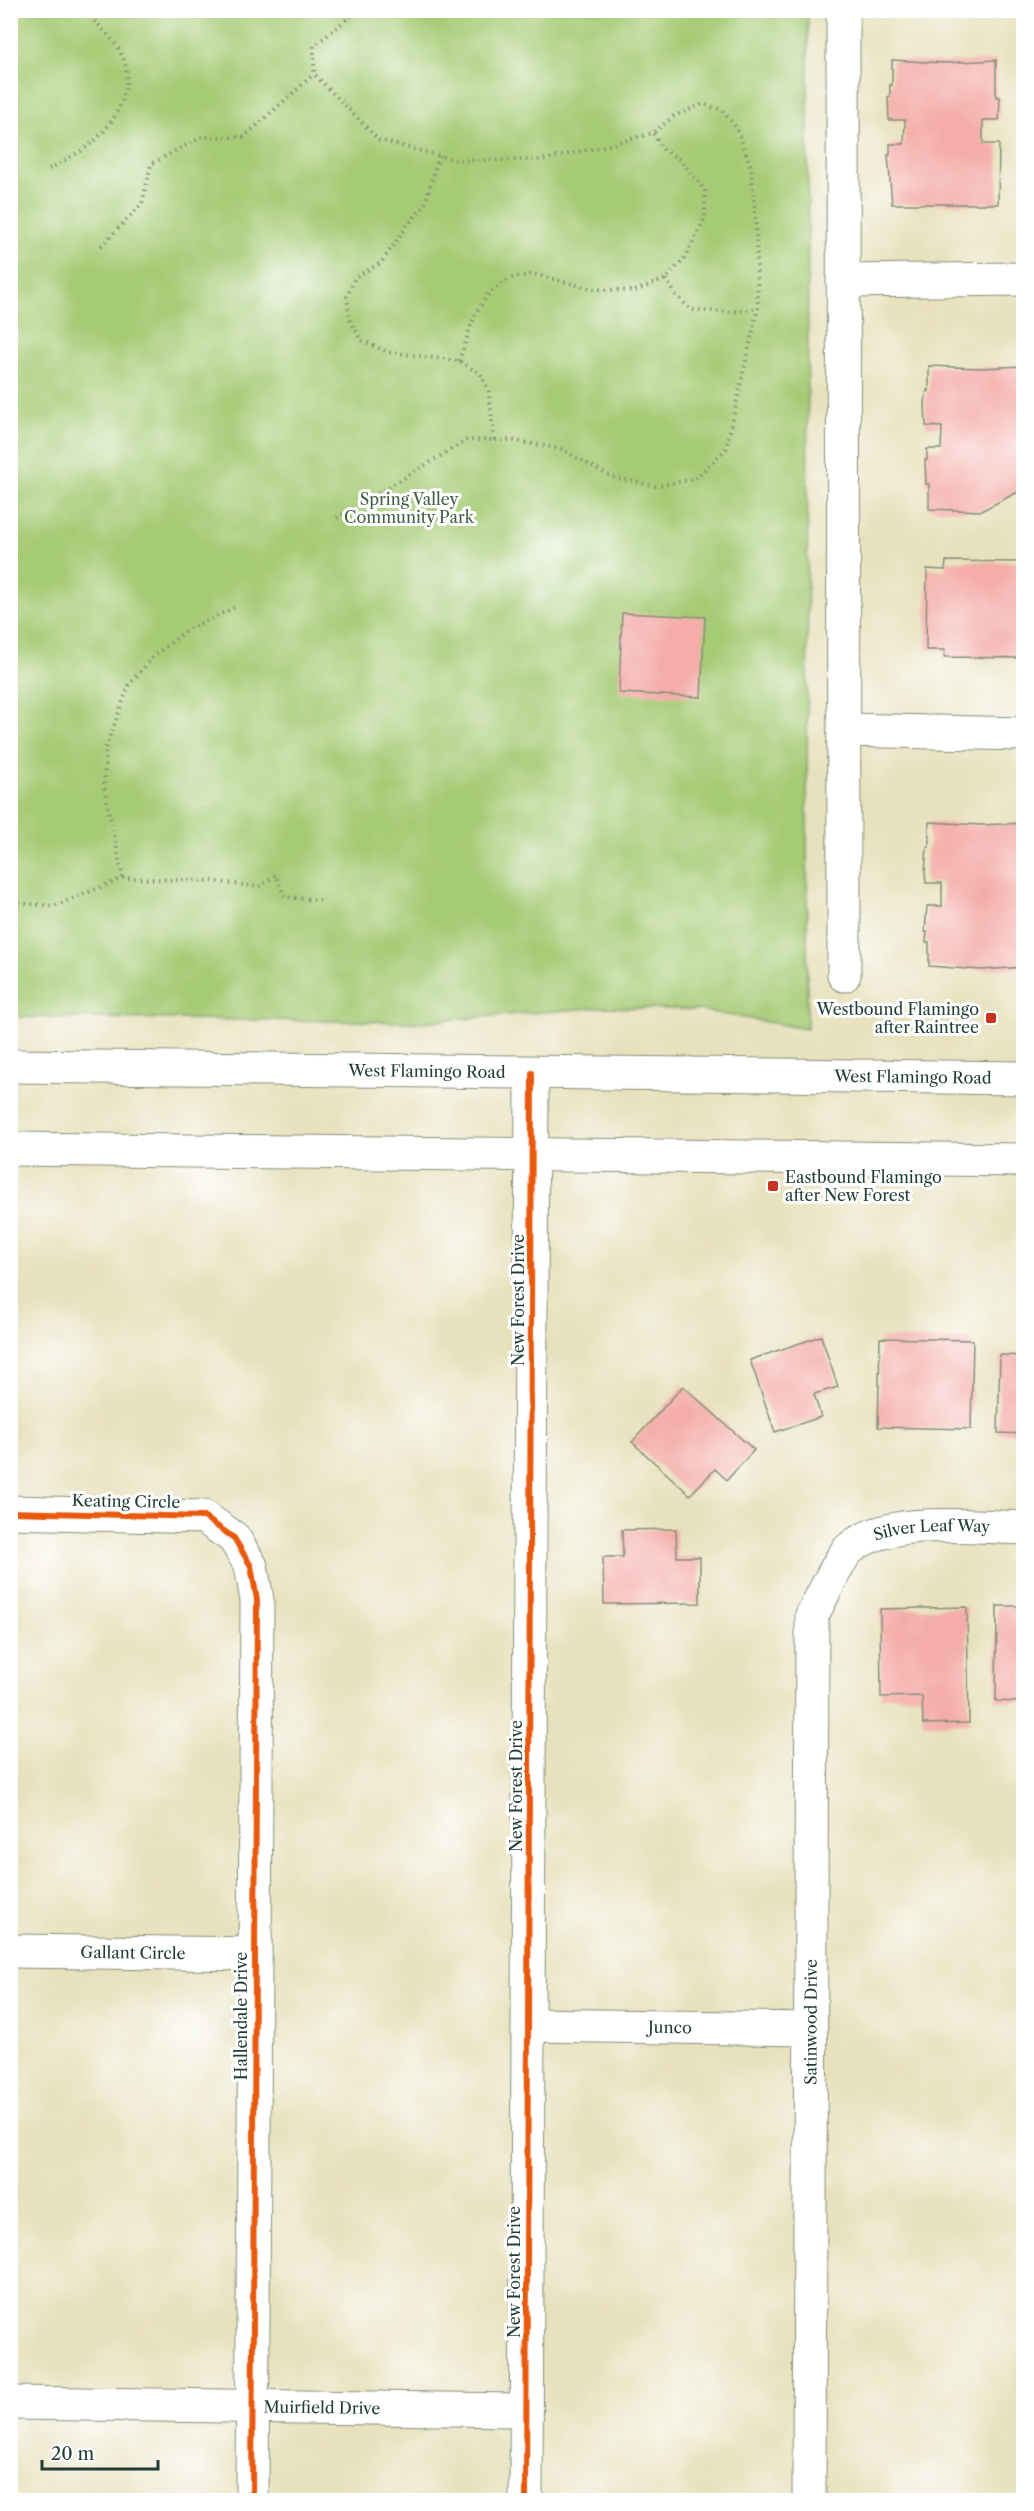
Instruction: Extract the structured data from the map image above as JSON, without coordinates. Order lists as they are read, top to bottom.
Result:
{
  "streets": {
    "street": [
      "West Flamingo Road",
      "New Forest Drive",
      "Keating Circle",
      "Silver Leaf Way",
      "Gallant Circle",
      "Hallendale Drive",
      "Satinwood Drive",
      "Junco",
      "Muirfield Drive"
    ]
  },
  "crossings": [
    ["West Flamingo Road", "New Forest Drive"],
    ["New Forest Drive", "Junco"],
    ["New Forest Drive", "Muirfield Drive"],
    ["Keating Circle", "Hallendale Drive"],
    ["Silver Leaf Way", "Satinwood Drive"],
    ["Gallant Circle", "Hallendale Drive"],
    ["Hallendale Drive", "Muirfield Drive"],
    ["Satinwood Drive", "Junco"]
  ],
  "parks": ["Spring Valley Community Park"],
  "places": {
    "transit": ["Westbound Flamingo after Raintree", "Eastbound Flamingo after New Forest"]
  },
  "scale_bar": "20 m"
}
